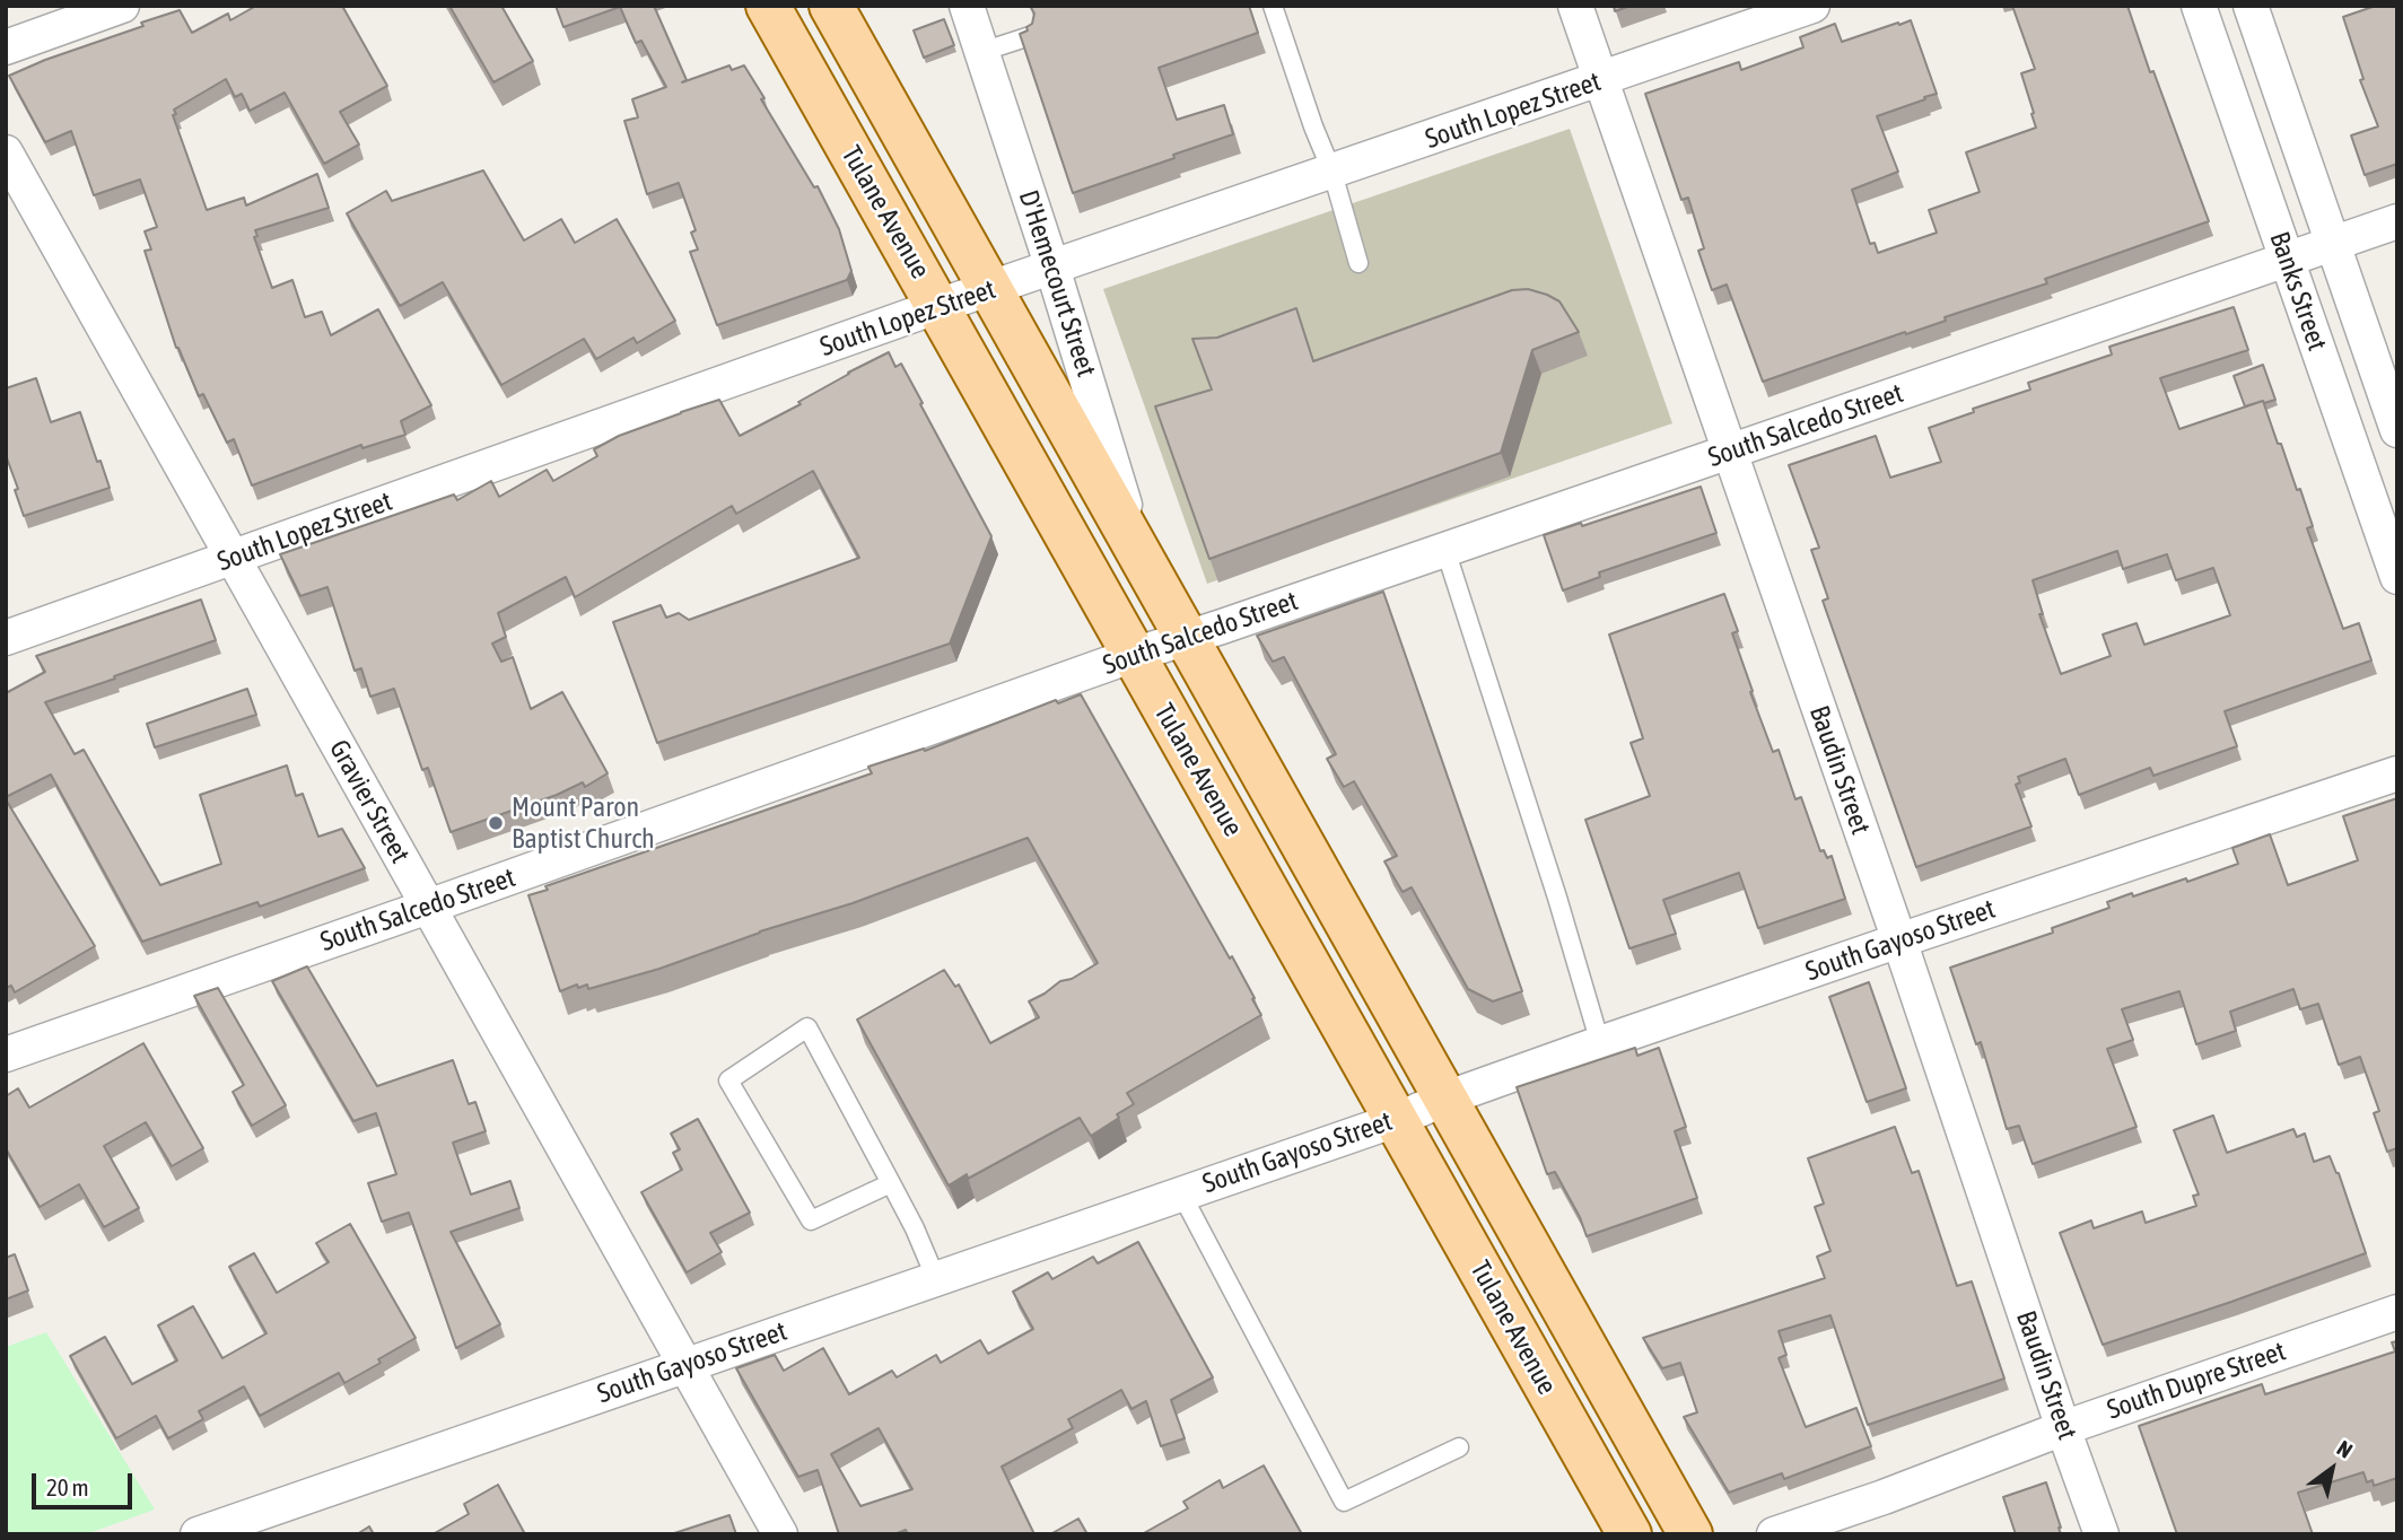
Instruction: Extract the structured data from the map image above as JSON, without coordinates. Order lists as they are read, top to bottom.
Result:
{
  "streets": {
    "main road": ["Tulane Avenue"],
    "street": [
      "South Lopez Street",
      "D'Hemecourt Street",
      "Banks Street",
      "South Salcedo Street",
      "Baudin Street",
      "Gravier Street",
      "South Gayoso Street",
      "South Dupre Street"
    ]
  },
  "crossings": [
    ["South Lopez Street", "Tulane Avenue"],
    ["South Lopez Street", "D'Hemecourt Street"],
    ["South Lopez Street", "Baudin Street"],
    ["South Lopez Street", "Gravier Street"],
    ["Tulane Avenue", "D'Hemecourt Street"],
    ["Tulane Avenue", "South Salcedo Street"],
    ["Tulane Avenue", "South Gayoso Street"],
    ["Banks Street", "South Salcedo Street"],
    ["South Salcedo Street", "Baudin Street"],
    ["South Salcedo Street", "Gravier Street"],
    ["Baudin Street", "South Gayoso Street"],
    ["Baudin Street", "South Dupre Street"],
    ["Gravier Street", "South Gayoso Street"]
  ],
  "places": ["Mount Paron Baptist Church"],
  "scale_bar": "20 m",
  "north": "top right"
}
